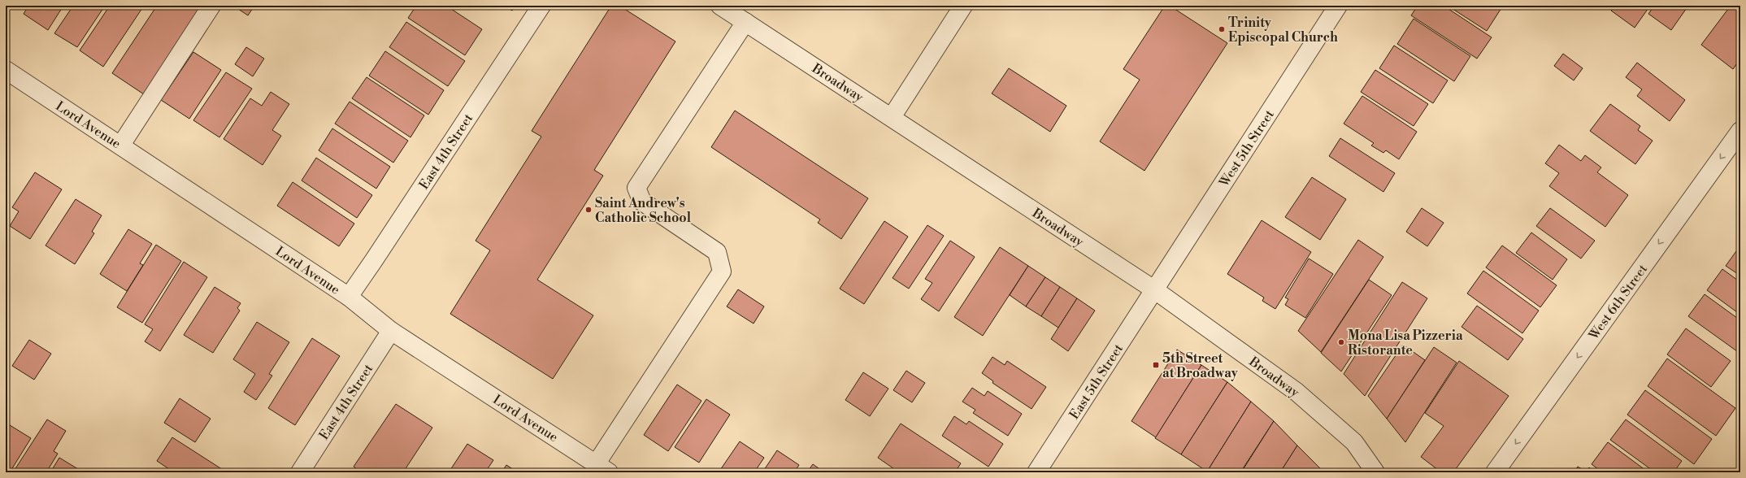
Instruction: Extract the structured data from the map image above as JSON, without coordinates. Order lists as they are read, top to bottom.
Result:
{
  "streets": {
    "street": [
      "Broadway",
      "Lord Avenue",
      "West 5th Street",
      "East 4th Street",
      "West 6th Street",
      "East 5th Street"
    ]
  },
  "crossings": [
    ["Broadway", "West 5th Street"],
    ["Broadway", "East 5th Street"],
    ["Lord Avenue", "East 4th Street"],
    ["West 5th Street", "East 5th Street"]
  ],
  "one_way": ["West 6th Street"],
  "places": {
    "other": ["Trinity Episcopal Church", "Saint Andrew's Catholic School", "Mona Lisa Pizzeria Ristorante"],
    "transit": ["5th Street at Broadway"]
  }
}
